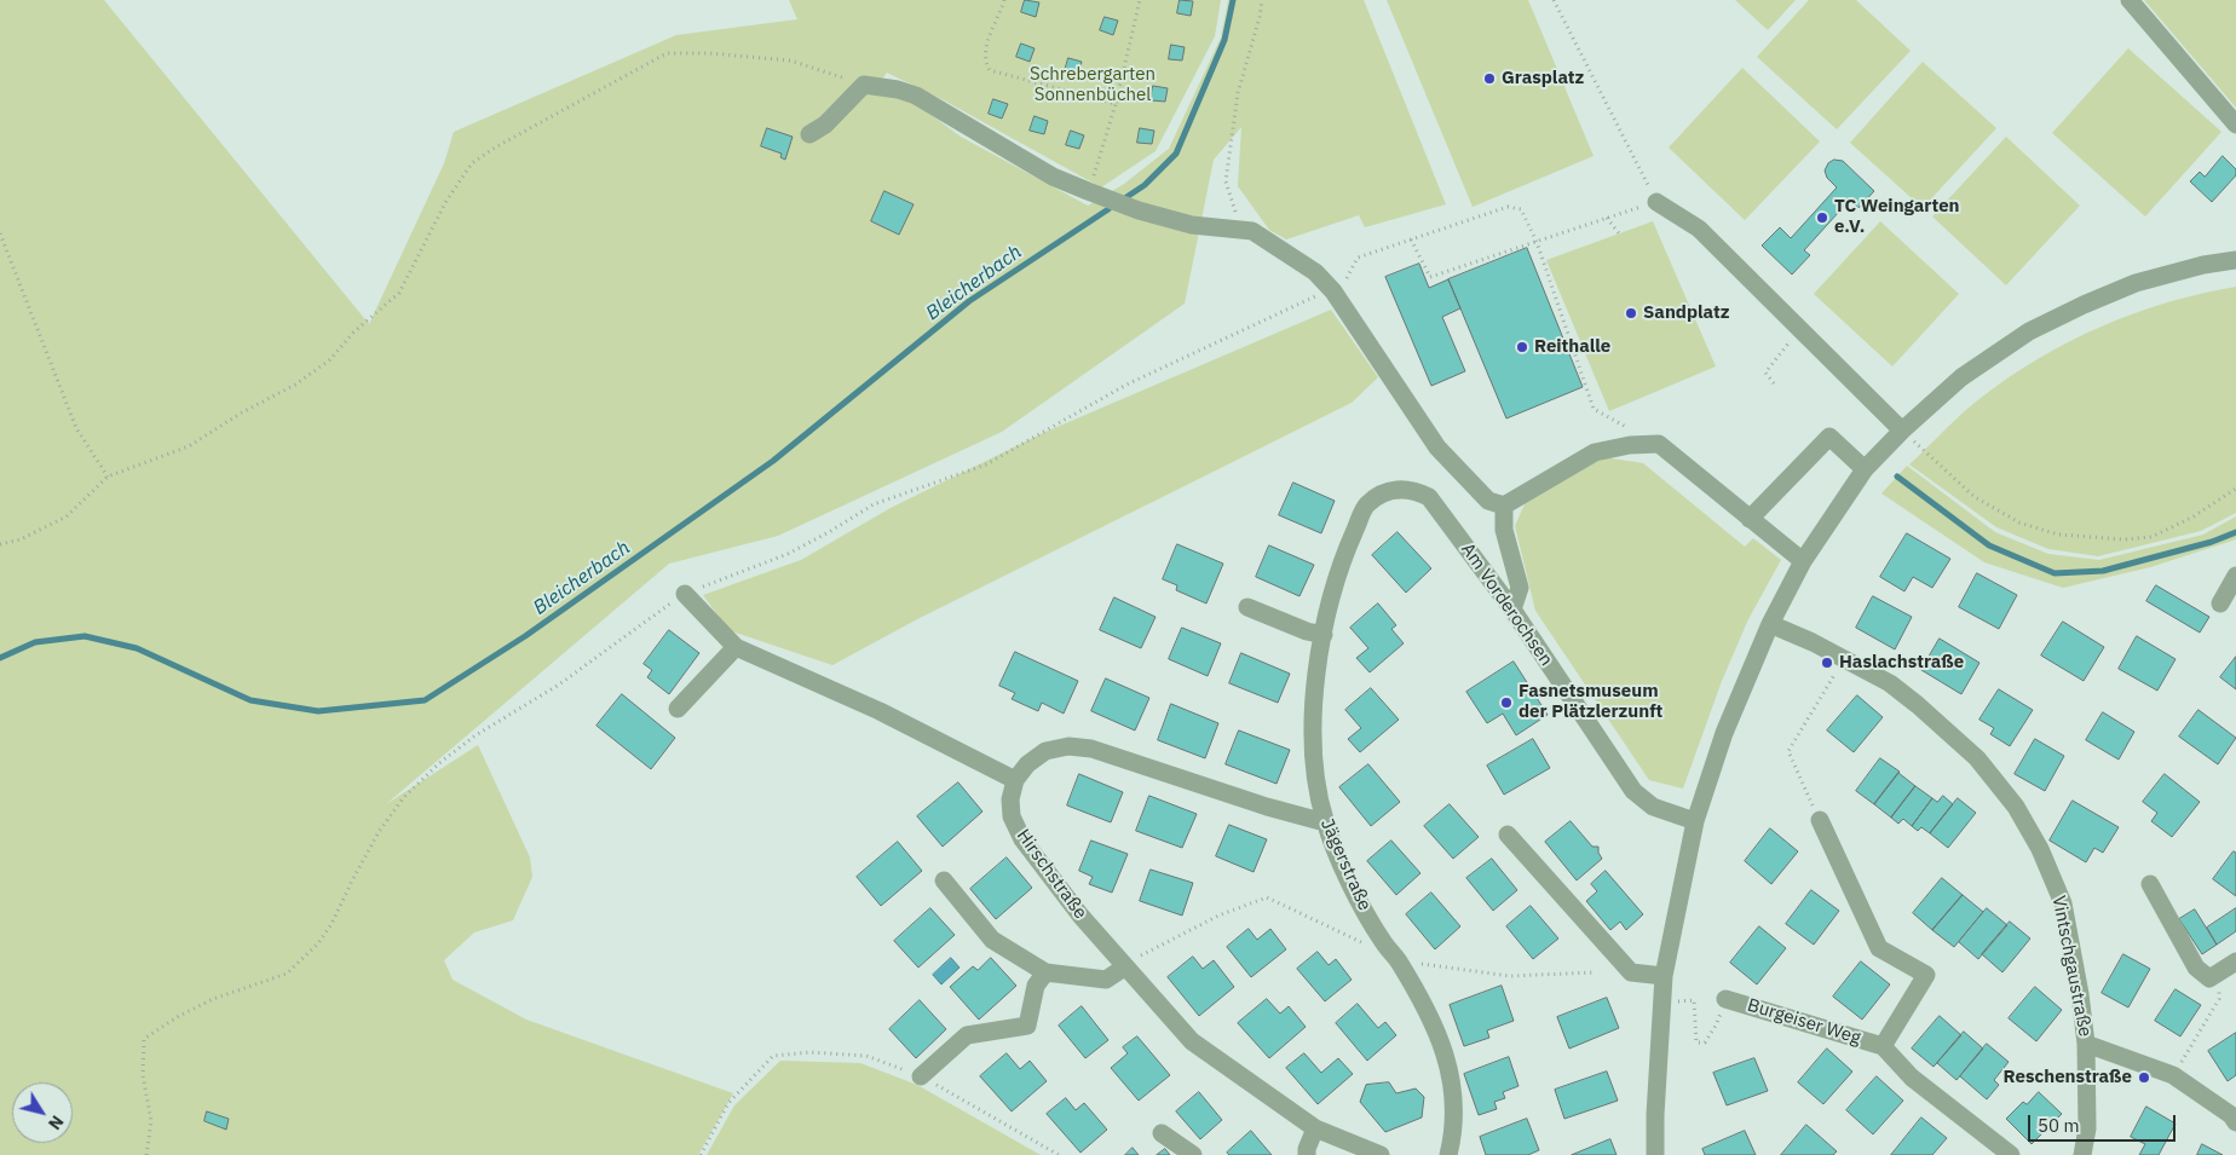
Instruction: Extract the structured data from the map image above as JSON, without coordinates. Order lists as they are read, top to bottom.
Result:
{
  "streets": {
    "street": [
      "Am Vorderochsen",
      "Jägerstraße",
      "Hirschstraße",
      "Vintschgaustraße",
      "Burgeiser Weg"
    ]
  },
  "crossings": [
    ["Am Vorderochsen", "Jägerstraße"]
  ],
  "water": ["Bleicherbach"],
  "parks": ["Schrebergarten Sonnenbüchel"],
  "places": [
    "Grasplatz",
    "TC Weingarten e.V.",
    "Sandplatz",
    "Reithalle",
    "Haslachstraße",
    "Fasnetsmuseum der Plätzlerzunft",
    "Reschenstraße"
  ],
  "scale_bar": "50 m",
  "north": "bottom right"
}
